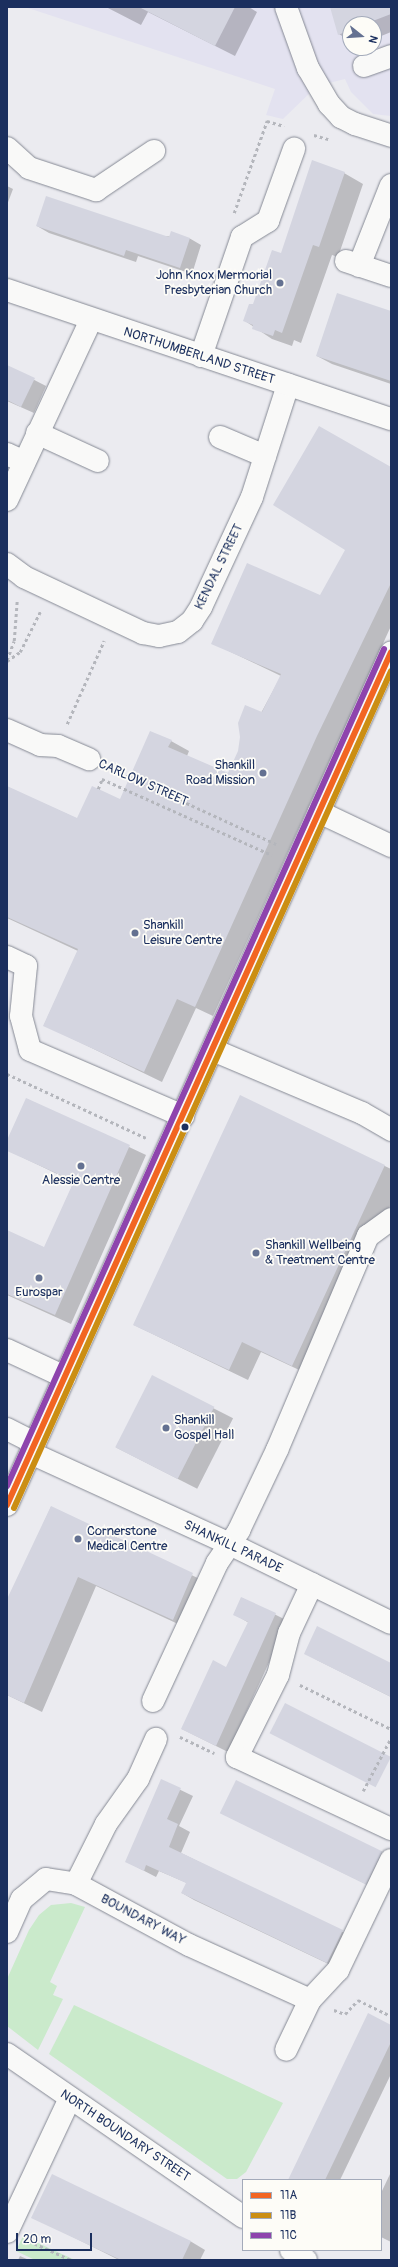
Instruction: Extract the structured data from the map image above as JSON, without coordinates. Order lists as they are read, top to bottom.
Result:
{
  "streets": {
    "street": [
      "NORTHUMBERLAND STREET",
      "KENDAL STREET",
      "SHANKILL PARADE",
      "BOUNDARY WAY",
      "NORTH BOUNDARY STREET"
    ],
    "path": ["CARLOW STREET"]
  },
  "crossings": [
    ["NORTHUMBERLAND STREET", "KENDAL STREET"]
  ],
  "places": [
    "John Knox Mermorial Presbyterian Church",
    "Shankill Road Mission",
    "Shankill Leisure Centre",
    "Alessie Centre",
    "Shankill Wellbeing & Treatment Centre",
    "Eurospar",
    "Shankill Gospel Hall",
    "Cornerstone Medical Centre"
  ],
  "lines": ["transit line 11C", "transit line 11A", "transit line 11B"],
  "legend": ["11A", "11B", "11C"],
  "scale_bar": "20 m",
  "north": "right"
}
